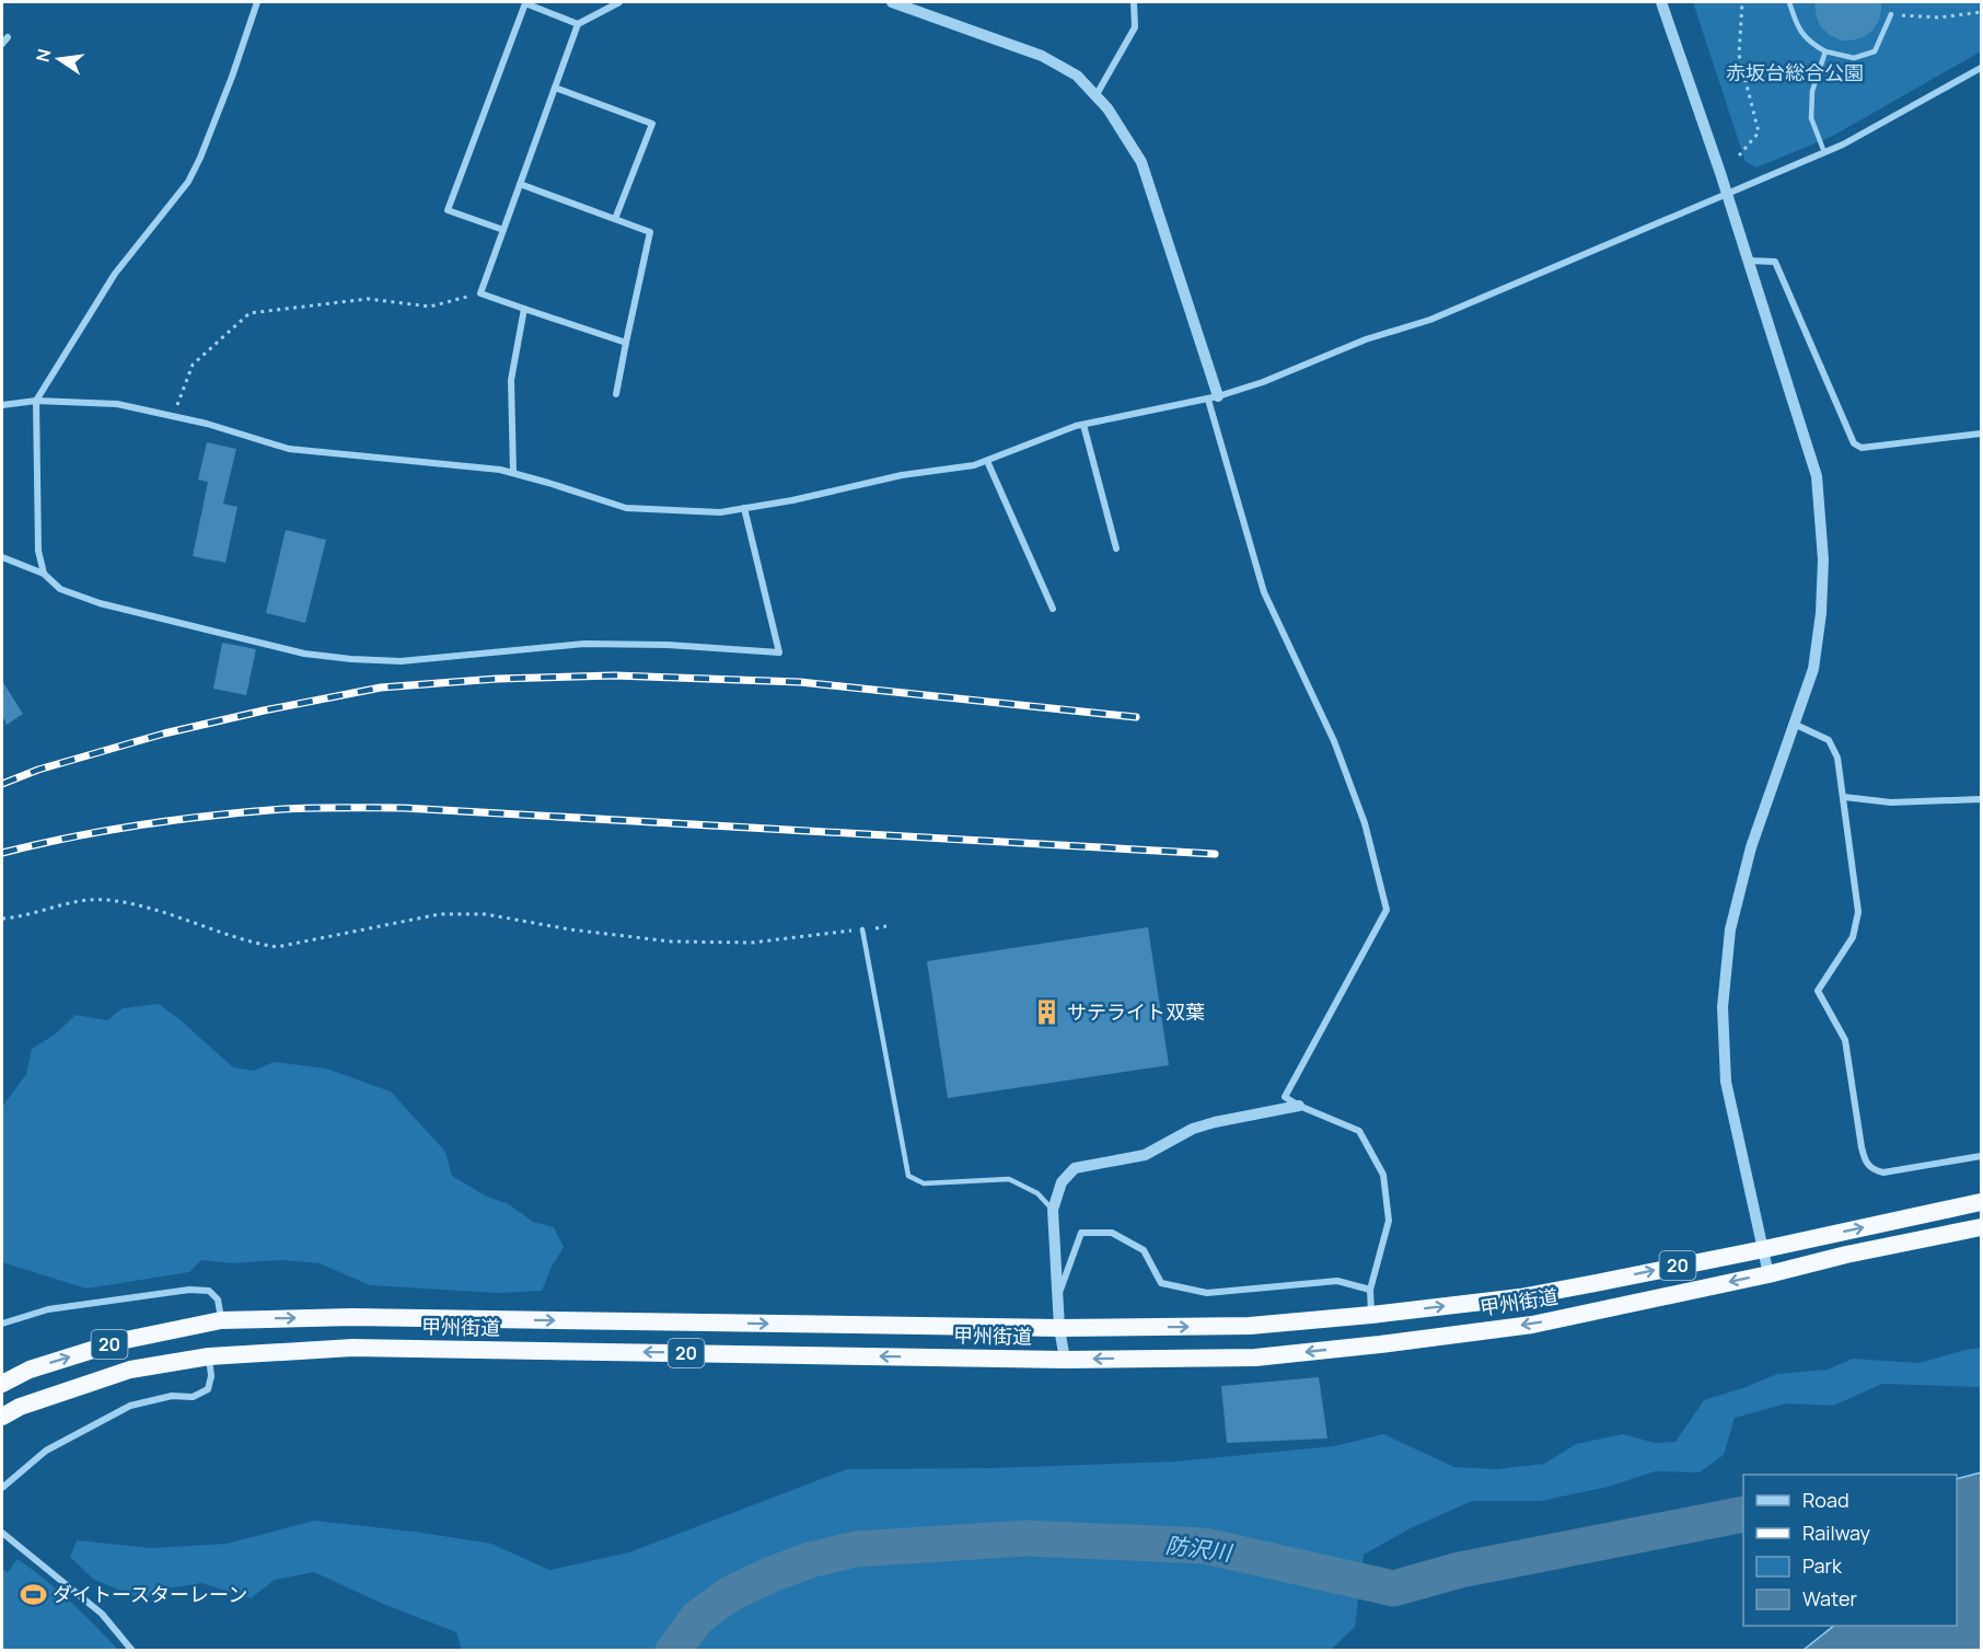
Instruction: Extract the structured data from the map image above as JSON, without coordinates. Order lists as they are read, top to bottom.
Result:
{
  "streets": {
    "highway": ["20", "甲州街道"]
  },
  "water": ["防沢川"],
  "parks": ["赤坂台総合公園"],
  "places": {
    "building": ["サテライト双葉"],
    "sports": ["ダイトースターレーン"]
  },
  "legend": [
    "Road",
    "Railway",
    "Park",
    "Water"
  ],
  "north": "left"
}
